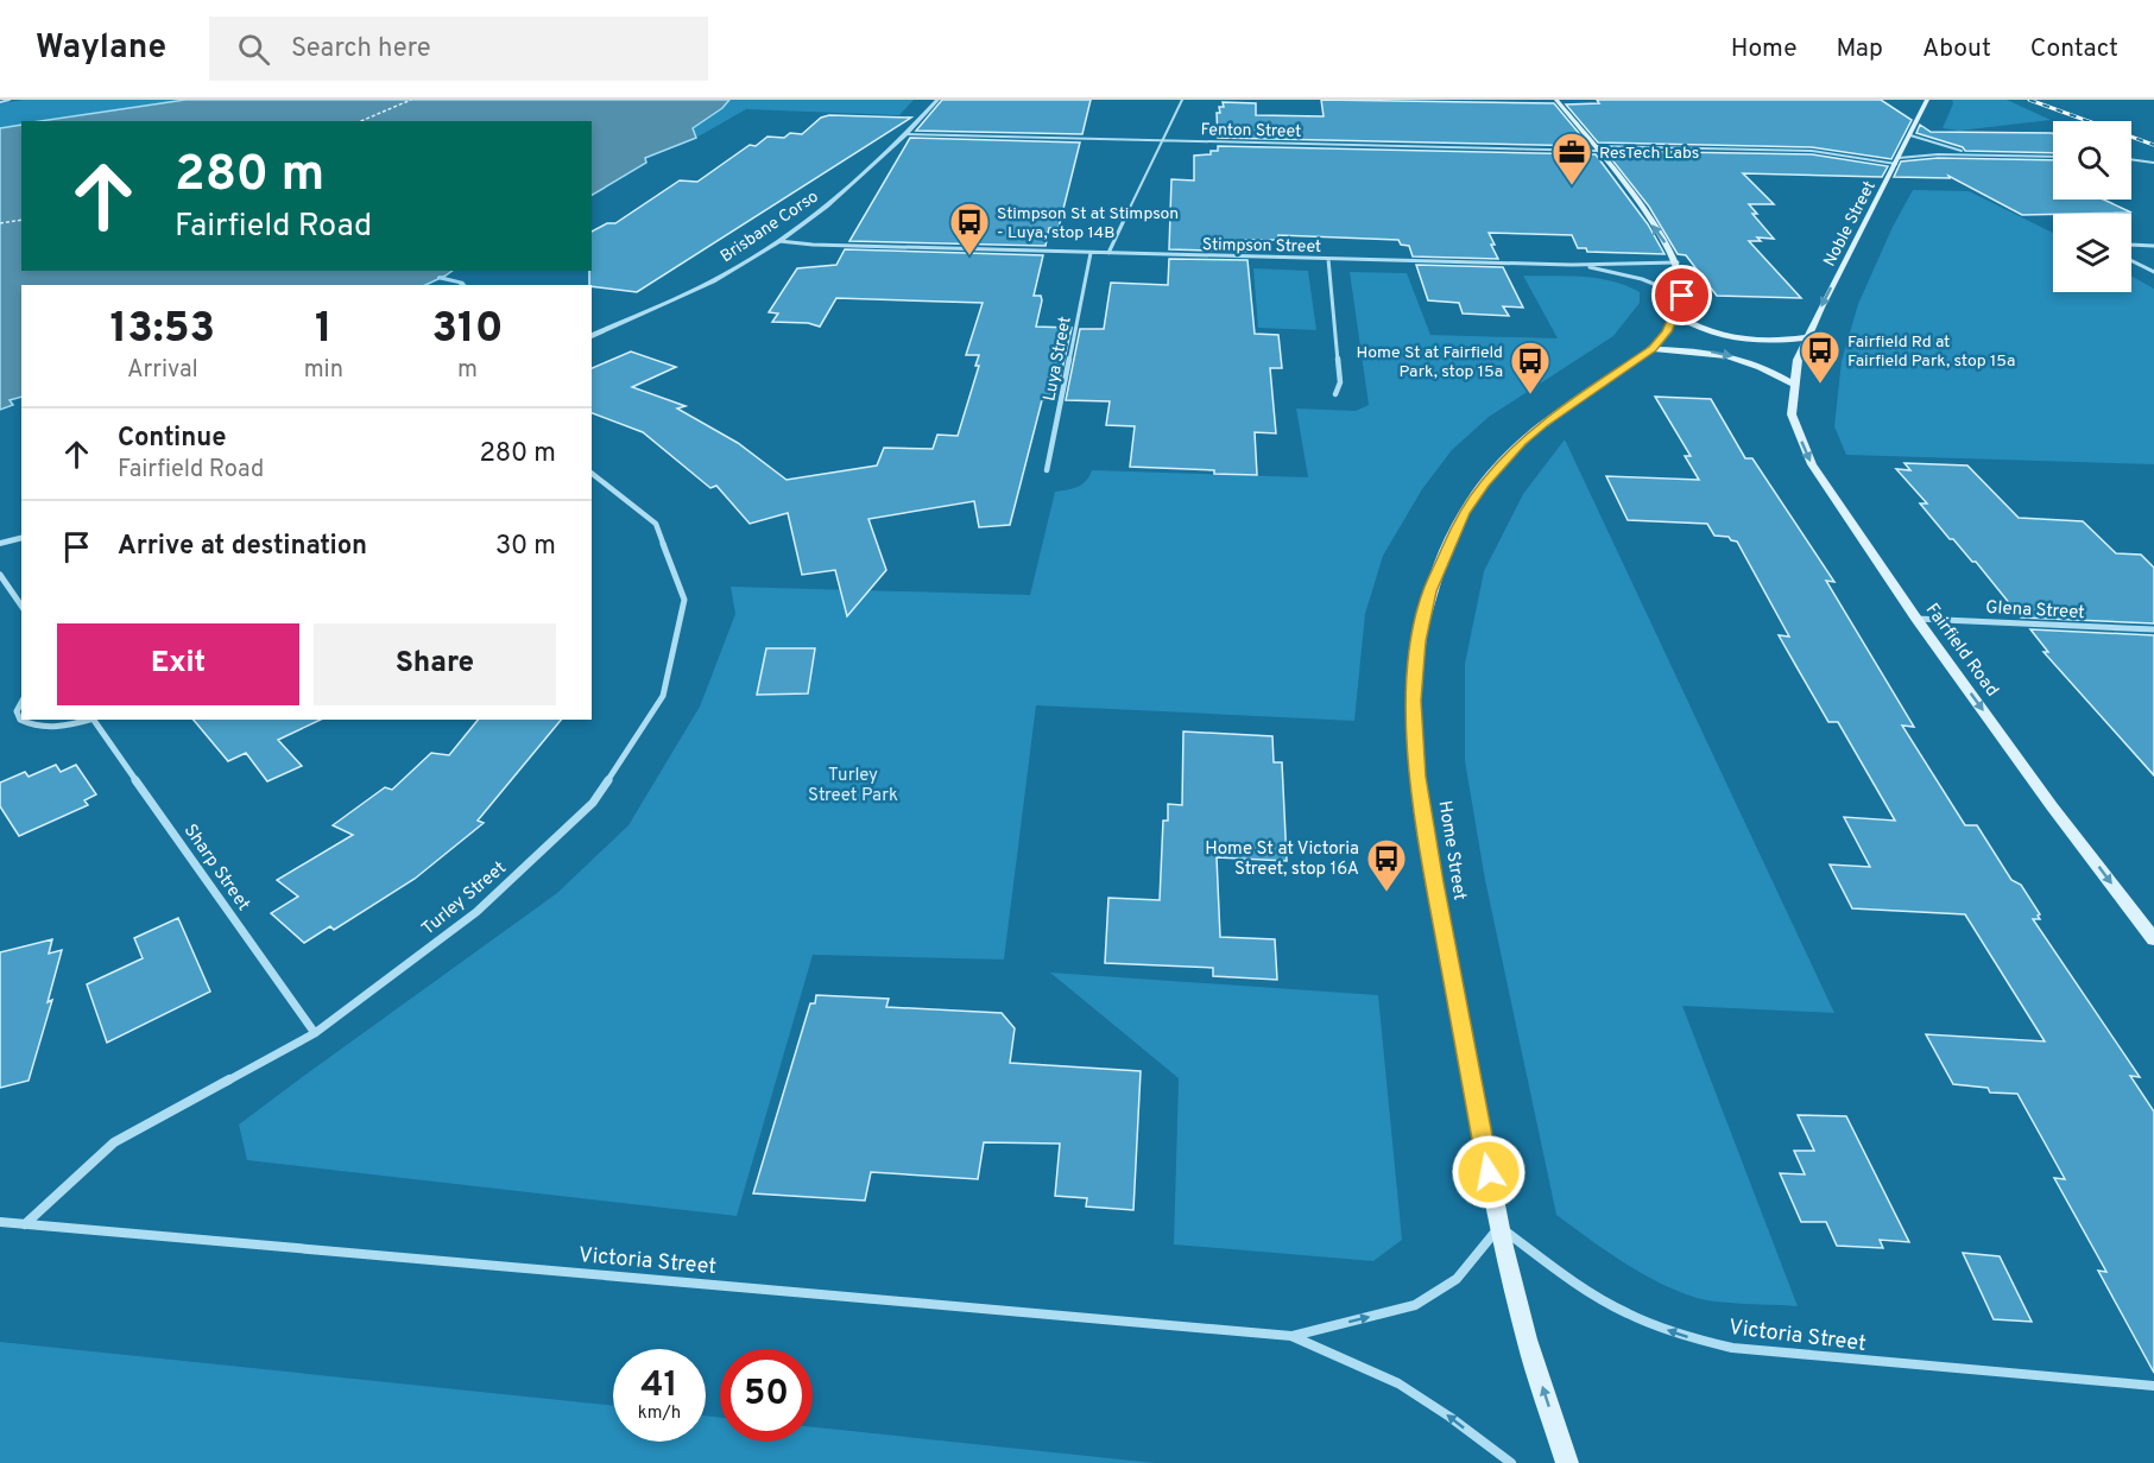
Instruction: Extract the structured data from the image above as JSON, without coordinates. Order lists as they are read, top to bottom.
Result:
{
  "streets": {
    "main road": ["Noble Street", "Fairfield Road", "Home Street"],
    "street": [
      "Fenton Street",
      "Brisbane Corso",
      "Stimpson Street",
      "Luya Street",
      "Glena Street",
      "Sharp Street",
      "Turley Street",
      "Victoria Street"
    ]
  },
  "crossings": [
    ["Fenton Street", "Noble Street"],
    ["Fenton Street", "Brisbane Corso"],
    ["Noble Street", "Fairfield Road"],
    ["Brisbane Corso", "Stimpson Street"],
    ["Stimpson Street", "Luya Street"],
    ["Glena Street", "Fairfield Road"],
    ["Home Street", "Victoria Street"],
    ["Sharp Street", "Turley Street"],
    ["Turley Street", "Victoria Street"]
  ],
  "one_way": ["Noble Street", "Fairfield Road"],
  "parks": ["Turley Street Park"],
  "places": {
    "office": ["ResTech Labs"],
    "bus stop": [
      "Stimpson St at Stimpson - Luya, stop 14B",
      "Fairfield Rd at Fairfield Park, stop 15a",
      "Home St at Fairfield Park, stop 15a",
      "Home St at Victoria Street, stop 16A"
    ]
  },
  "page": {
    "header": "Waylane",
    "search": "Search here",
    "nav": [
      "Home",
      "Map",
      "About",
      "Contact"
    ],
    "turn": ["280 m", "Fairfield Road"],
    "eta": [
      "13:53",
      "Arrival",
      "1",
      "min",
      "310",
      "m"
    ],
    "list": [
      {
        "name": "Continue",
        "note": "Fairfield Road",
        "value": "280 m"
      },
      {
        "name": "Arrive at destination",
        "value": "30 m"
      }
    ],
    "buttons": ["Exit", "Share"],
    "speed": "41 km/h",
    "limit": "50"
  }
}
